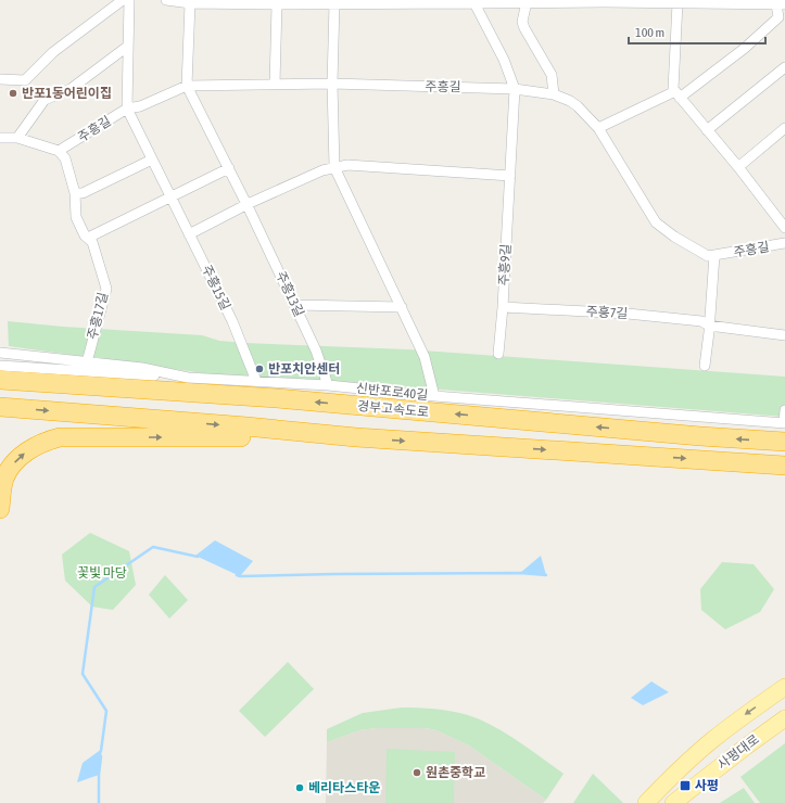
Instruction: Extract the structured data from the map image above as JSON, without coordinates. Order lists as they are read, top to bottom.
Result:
{
  "streets": {
    "highway": ["경부고속도로"],
    "main road": ["사평대로"],
    "street": [
      "주흥길",
      "주흥9길",
      "주흥15길",
      "주흥13길",
      "주흥7길",
      "주흥17길",
      "신반포로40길"
    ]
  },
  "crossings": [
    ["주흥길", "주흥9길"],
    ["주흥길", "주흥15길"],
    ["주흥길", "주흥13길"],
    ["주흥길", "주흥17길"],
    ["주흥9길", "주흥7길"],
    ["주흥15길", "신반포로40길"],
    ["주흥13길", "신반포로40길"],
    ["주흥17길", "신반포로40길"]
  ],
  "parks": ["꽃빛 마당"],
  "places": {
    "other": [
      "반포1동어린이집",
      "반포치안센터",
      "원촌중학교",
      "베리타스타운"
    ],
    "transit": ["사평"]
  },
  "scale_bar": "100 m"
}
